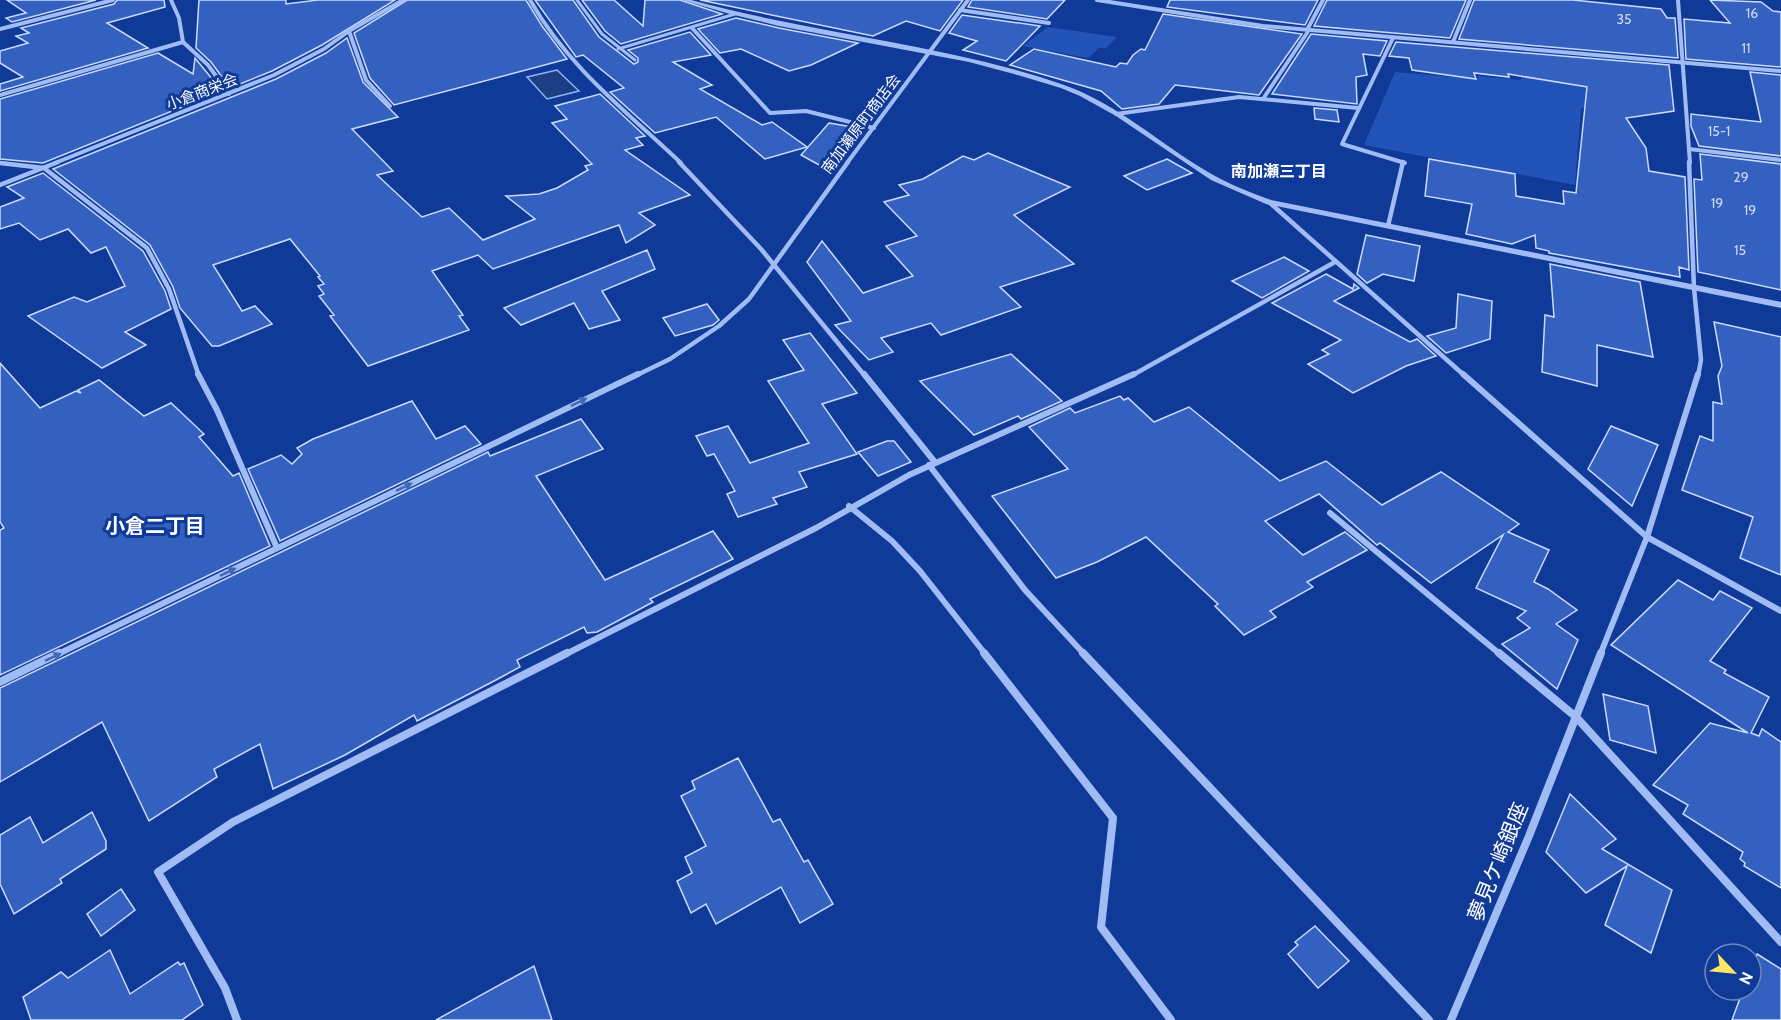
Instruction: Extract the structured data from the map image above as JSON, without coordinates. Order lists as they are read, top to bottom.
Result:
{
  "streets": {
    "street": ["小倉商栄会", "南加瀬原町商店会", "夢見ケ崎銀座"]
  },
  "one_way": ["南加瀬原町商店会"],
  "districts": ["南加瀬三丁目", "小倉二丁目"],
  "house_numbers": [
    "16",
    "35",
    "11",
    "15-1",
    "29",
    "19",
    "19",
    "15"
  ],
  "north": "bottom right"
}
